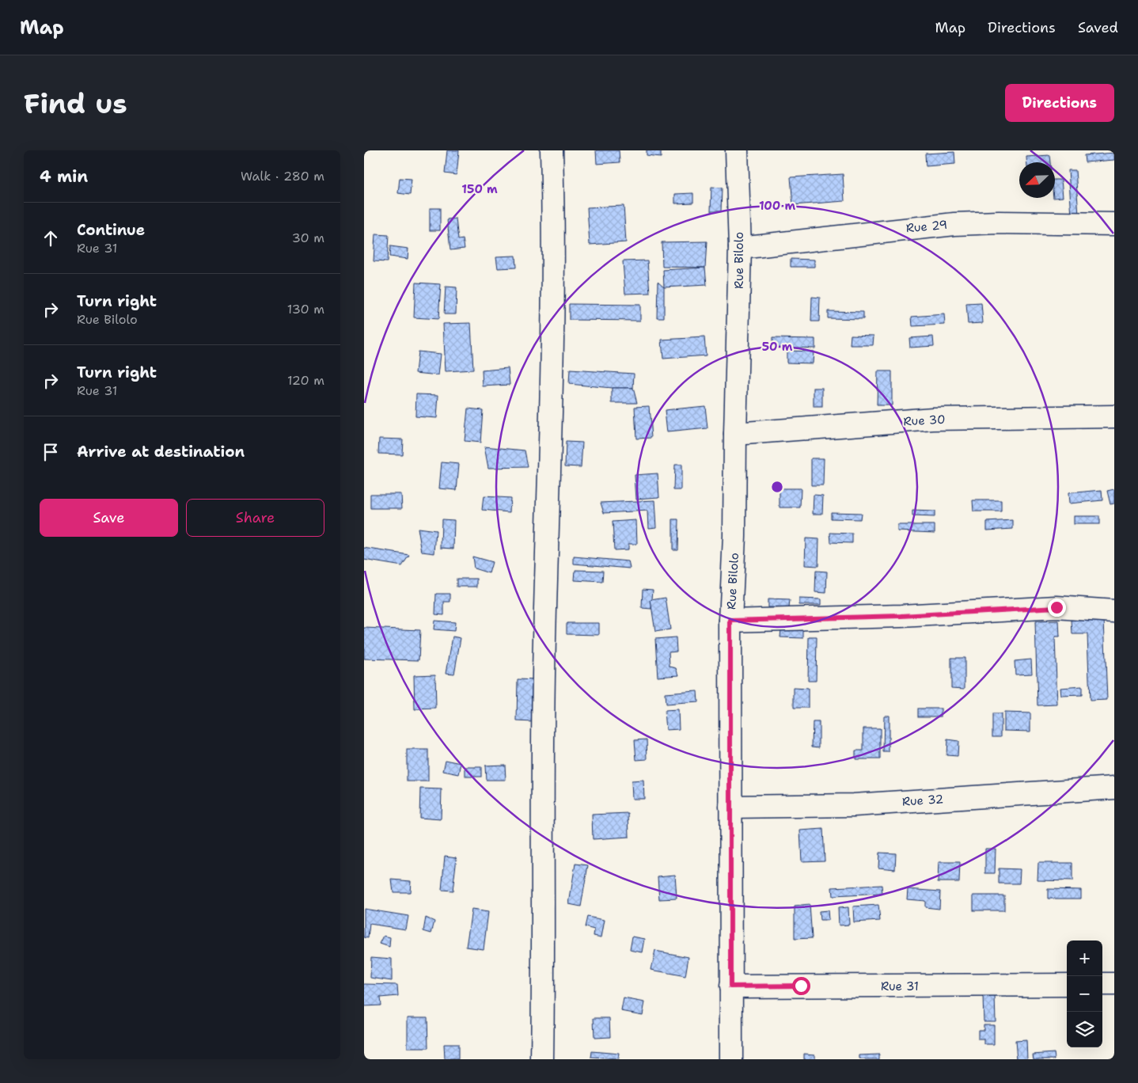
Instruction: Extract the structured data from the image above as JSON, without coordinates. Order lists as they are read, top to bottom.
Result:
{
  "streets": {
    "street": [
      "Rue 29",
      "Rue Bilolo",
      "Rue 30",
      "Rue 32",
      "Rue 31"
    ]
  },
  "crossings": [
    ["Rue 29", "Rue Bilolo"],
    ["Rue Bilolo", "Rue 30"],
    ["Rue Bilolo", "Rue 32"],
    ["Rue Bilolo", "Rue 31"]
  ],
  "north": "bottom left",
  "page": {
    "header": "Map",
    "nav": ["Map", "Directions", "Saved"],
    "buttons": [
      "Directions",
      ["Save", "Share"]
    ],
    "title": "Find us",
    "heading": ["4 min", "Walk · 280 m"],
    "list": [
      ["Continue", "Rue 31", "30 m"],
      ["Turn right", "Rue Bilolo", "130 m"],
      ["Turn right", "Rue 31", "120 m"],
      "Arrive at destination"
    ],
    "map_buttons": ["+", "−"]
  },
  "rings": ["150 m", "100 m", "50 m"]
}
